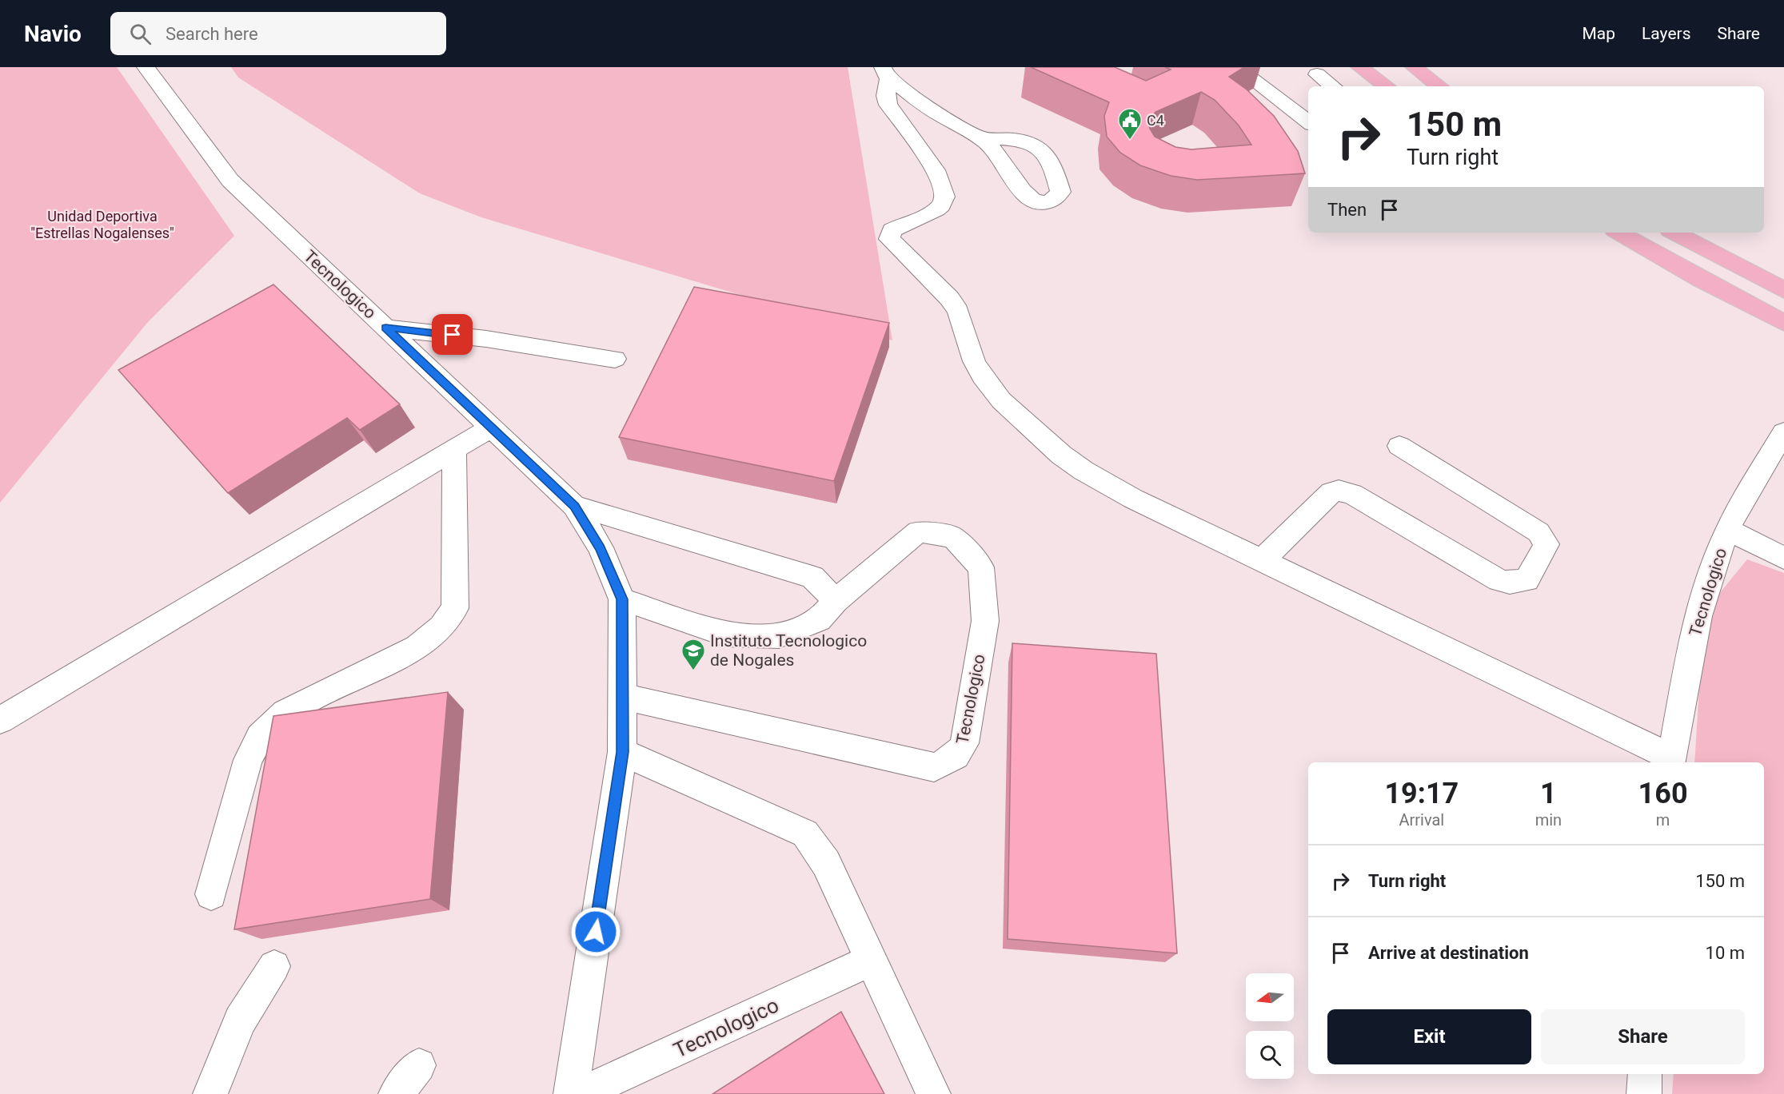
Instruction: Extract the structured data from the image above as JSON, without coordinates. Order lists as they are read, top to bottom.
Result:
{
  "streets": {
    "street": ["Tecnologico"]
  },
  "parks": ["Unidad Deportiva \"Estrellas Nogalenses\""],
  "places": {
    "public building": ["C4"],
    "school or university": ["Instituto Tecnologico de Nogales"]
  },
  "north": "left",
  "page": {
    "header": "Navio",
    "search": "Search here",
    "nav": ["Map", "Layers", "Share"],
    "turn": ["150 m", "Turn right"],
    "then": "Then",
    "eta": [
      "19:17",
      "Arrival",
      "1",
      "min",
      "160",
      "m"
    ],
    "list": [
      {
        "name": "Turn right",
        "value": "150 m"
      },
      {
        "name": "Arrive at destination",
        "value": "10 m"
      }
    ],
    "buttons": ["Exit", "Share"]
  }
}
